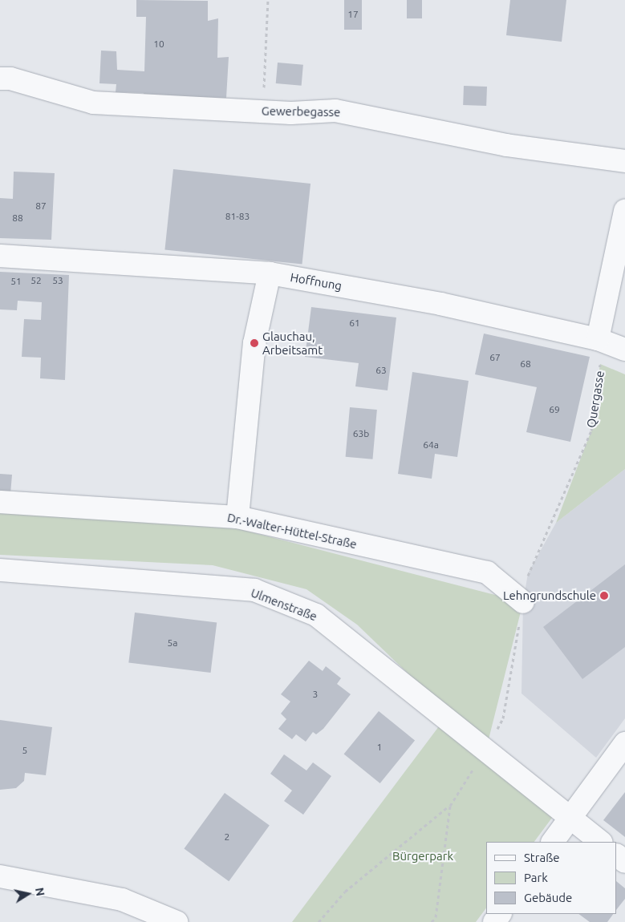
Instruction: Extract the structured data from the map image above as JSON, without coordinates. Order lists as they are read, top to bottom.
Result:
{
  "streets": {
    "street": [
      "Gewerbegasse",
      "Hoffnung",
      "Dr.-Walter-Hüttel-Straße",
      "Ulmenstraße"
    ],
    "path": ["Quergasse"]
  },
  "crossings": [
    ["Hoffnung", "Quergasse"],
    ["Quergasse", "Dr.-Walter-Hüttel-Straße"],
    ["Quergasse", "Ulmenstraße"]
  ],
  "parks": ["Bürgerpark"],
  "places": ["Glauchau, Arbeitsamt", "Lehngrundschule"],
  "house_numbers": [
    "17",
    "10",
    "87",
    "81-83",
    "88",
    "52",
    "53",
    "51",
    "61",
    "67",
    "68",
    "63",
    "69",
    "63b",
    "64a",
    "5a",
    "3",
    "1",
    "5",
    "2"
  ],
  "legend": ["Straße", "Park", "Gebäude"],
  "north": "right"
}
